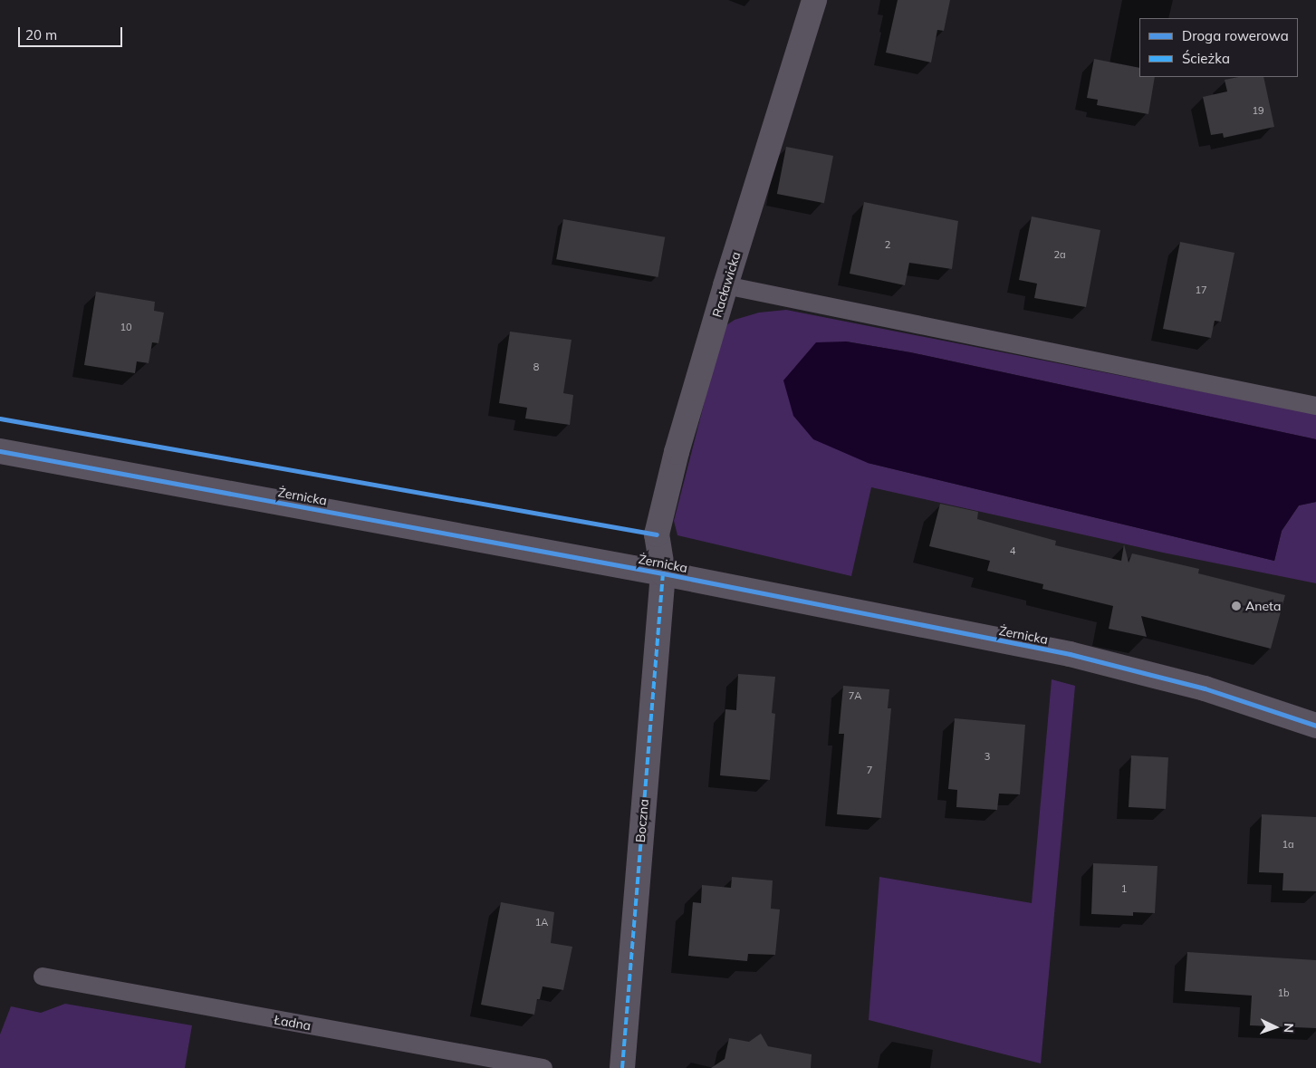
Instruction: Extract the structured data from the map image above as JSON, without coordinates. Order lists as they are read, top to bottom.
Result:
{
  "streets": {
    "street": ["Racławicka", "Żernicka", "Boczna"],
    "lane": ["Ładna"]
  },
  "crossings": [
    ["Racławicka", "Żernicka"],
    ["Racławicka", "Boczna"],
    ["Żernicka", "Boczna"]
  ],
  "places": ["Aneta"],
  "house_numbers": [
    "19",
    "2",
    "2a",
    "17",
    "10",
    "8",
    "4",
    "7A",
    "3",
    "7",
    "1a",
    "1",
    "1A",
    "1b"
  ],
  "legend": ["Droga rowerowa", "Ścieżka"],
  "scale_bar": "20 m",
  "north": "right"
}
